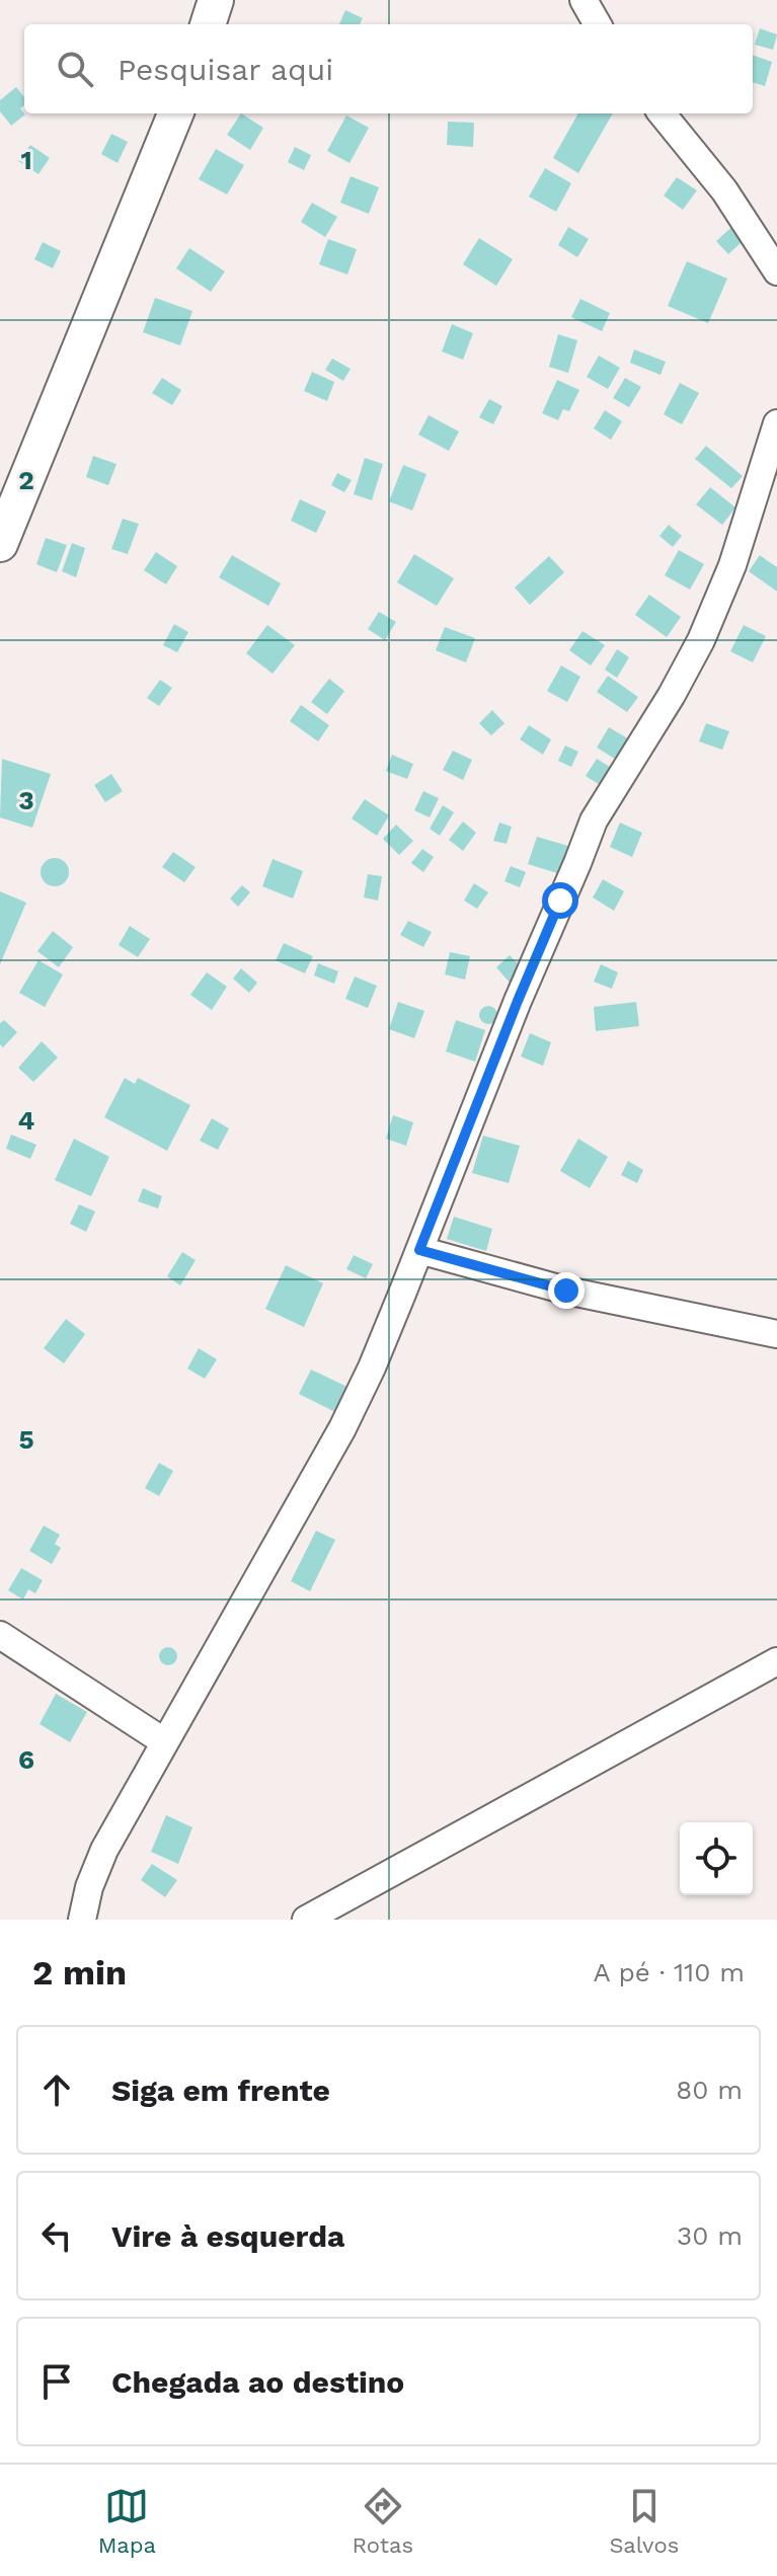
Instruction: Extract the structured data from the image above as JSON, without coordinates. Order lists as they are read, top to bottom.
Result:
{
  "page": {
    "search": "Pesquisar aqui",
    "heading": ["2 min", "A pé · 110 m"],
    "list": [
      ["Siga em frente", "80 m"],
      ["Vire à esquerda", "30 m"],
      "Chegada ao destino"
    ],
    "nav": ["Mapa", "Rotas", "Salvos"]
  },
  "grid": {
    "rows": [
      "1",
      "2",
      "3",
      "4",
      "5",
      "6"
    ]
  }
}
